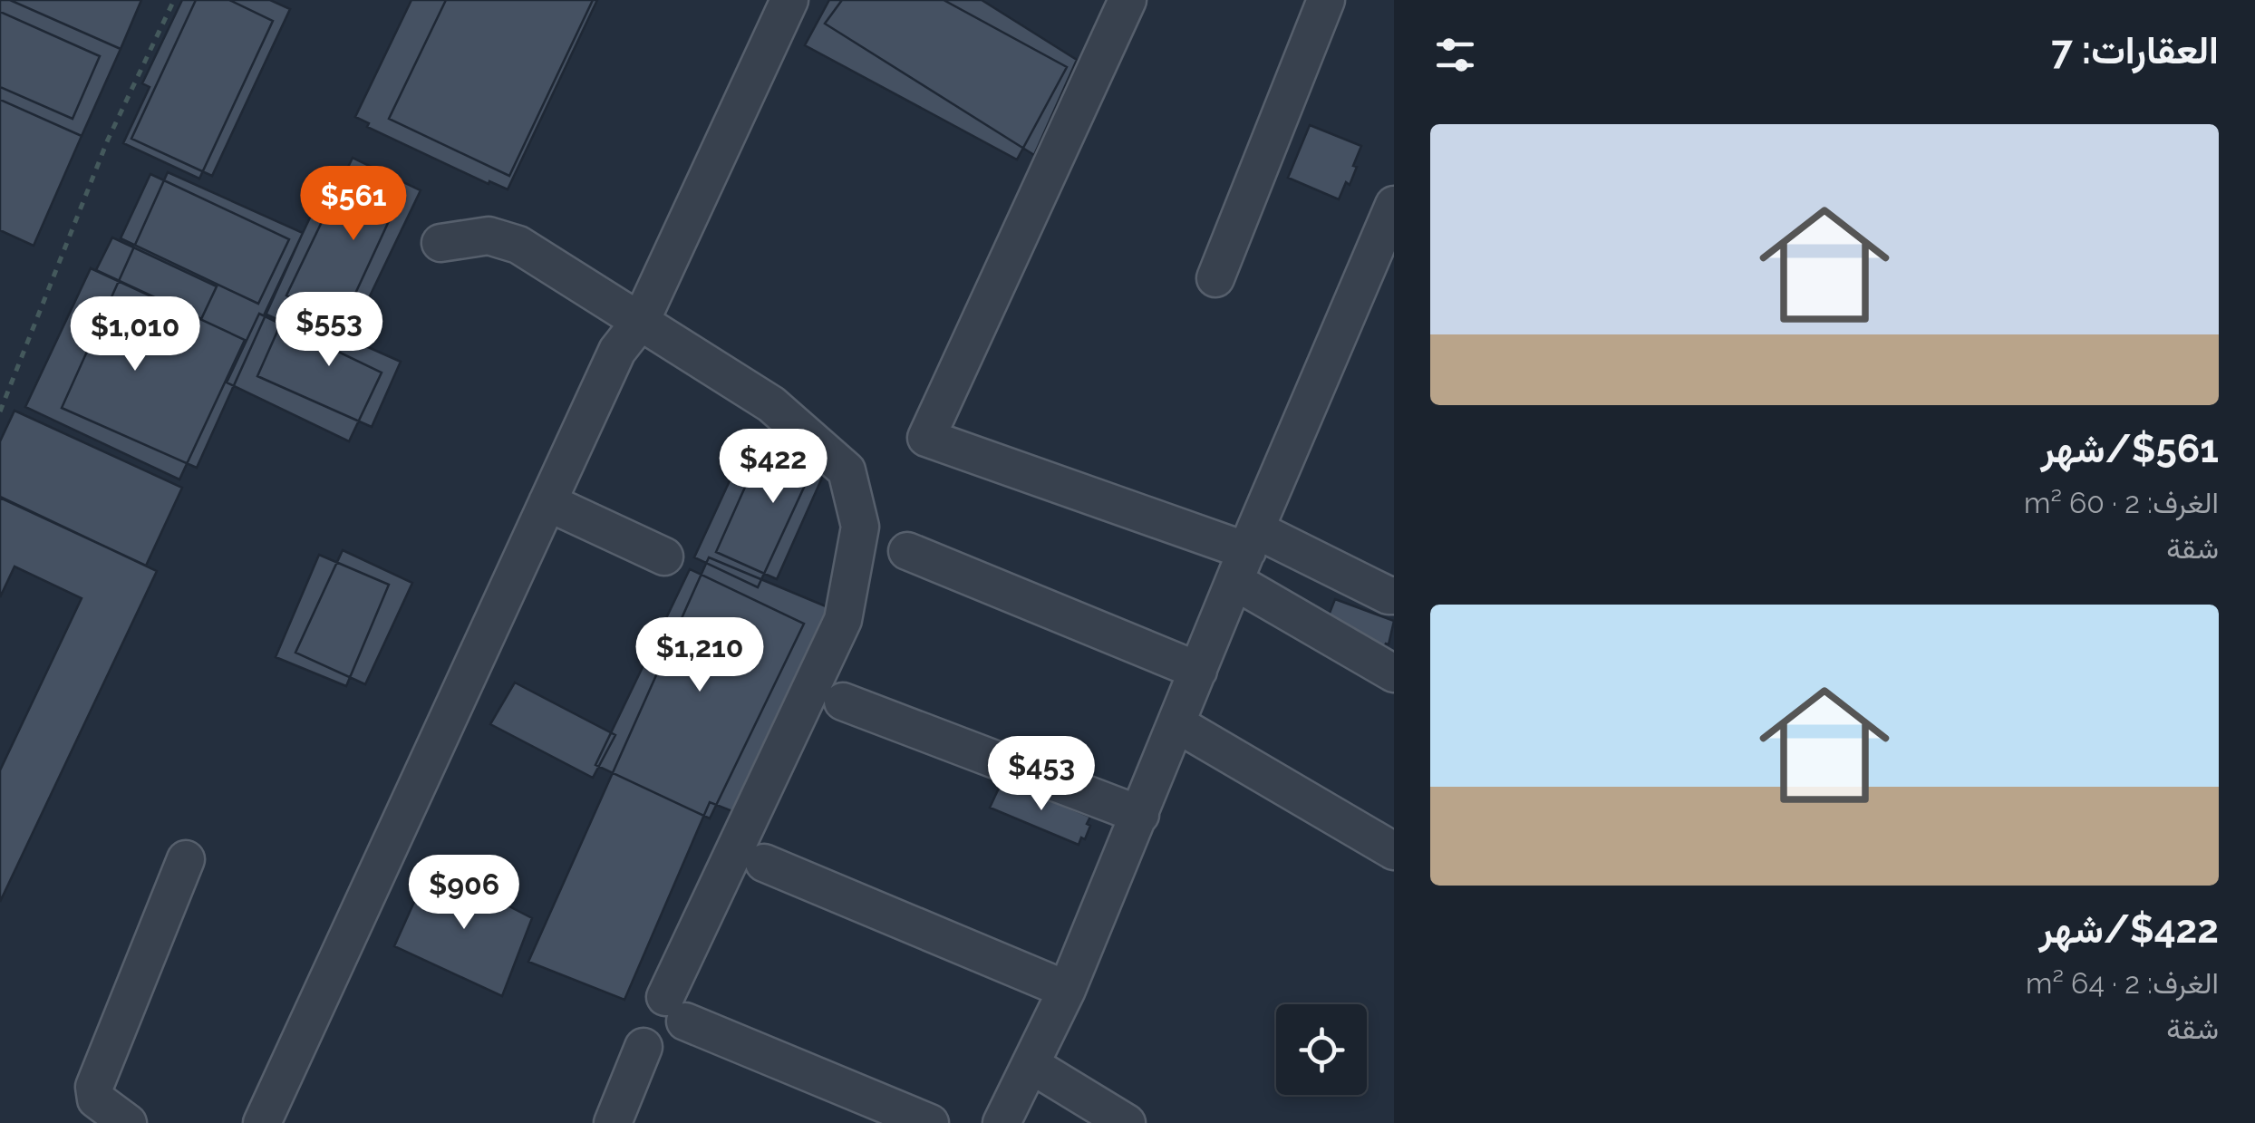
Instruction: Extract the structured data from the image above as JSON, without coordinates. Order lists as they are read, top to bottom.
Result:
{
  "page": {
    "heading": "العقارات: 7",
    "list": [
      {
        "name": "$561/شهر",
        "note": "الغرف: 2 · 60 m² · شقة"
      },
      {
        "name": "$422/شهر",
        "note": "الغرف: 2 · 64 m² · شقة"
      }
    ],
    "price": [
      "$561",
      "$553",
      "$1,010",
      "$422",
      "$1,210",
      "$453",
      "$906"
    ]
  }
}
